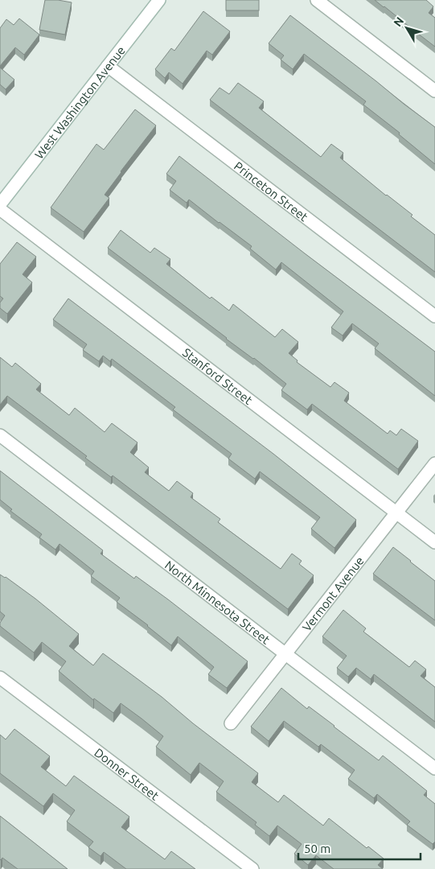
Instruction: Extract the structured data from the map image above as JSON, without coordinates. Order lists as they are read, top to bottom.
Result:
{
  "streets": {
    "street": [
      "West Washington Avenue",
      "Princeton Street",
      "Stanford Street",
      "Vermont Avenue",
      "North Minnesota Street",
      "Donner Street"
    ]
  },
  "crossings": [
    ["West Washington Avenue", "Princeton Street"],
    ["Stanford Street", "Vermont Avenue"],
    ["Vermont Avenue", "North Minnesota Street"]
  ],
  "scale_bar": "50 m",
  "north": "top left"
}
